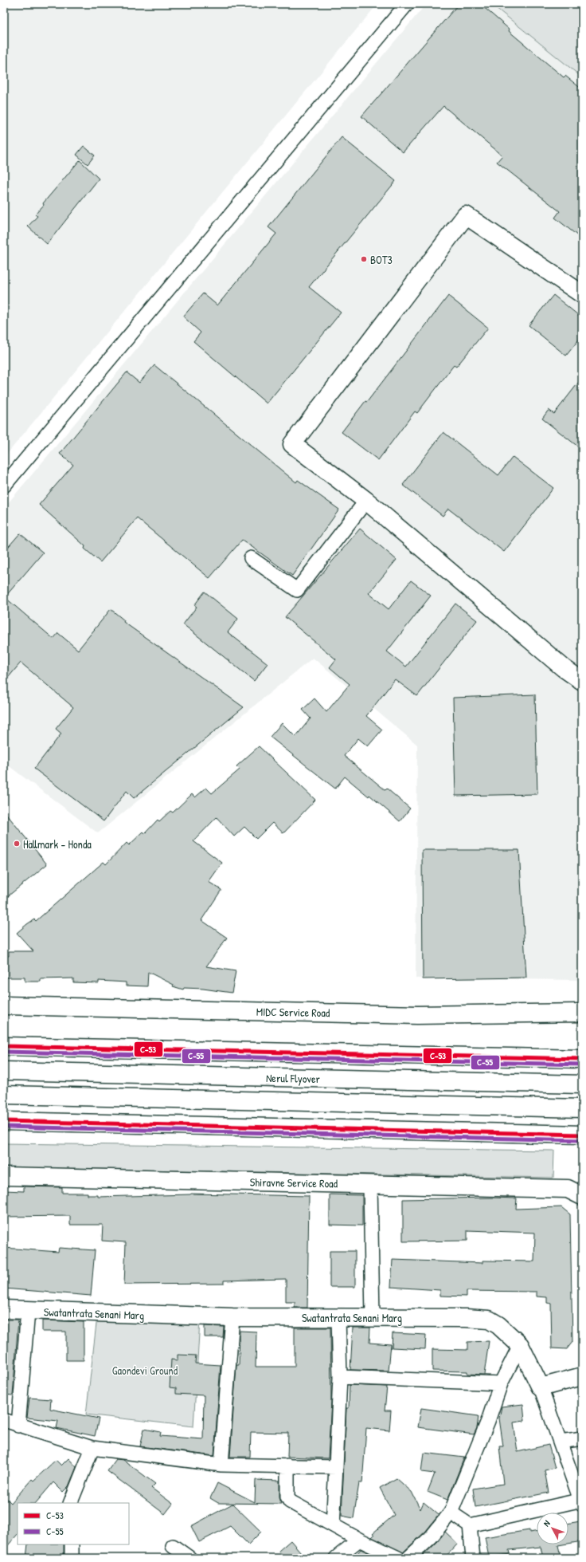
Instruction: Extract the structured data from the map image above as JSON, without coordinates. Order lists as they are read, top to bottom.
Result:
{
  "streets": {
    "main road": [
      "MIDC Service Road",
      "Nerul Flyover",
      "Shiravne Service Road",
      "Swatantrata Senani Marg"
    ]
  },
  "parks": ["Gaondevi Ground"],
  "places": ["BOT3", "Hallmark - Honda"],
  "lines": ["transit line C-53", "transit line C-55"],
  "legend": ["C-53", "C-55"],
  "north": "top left"
}
